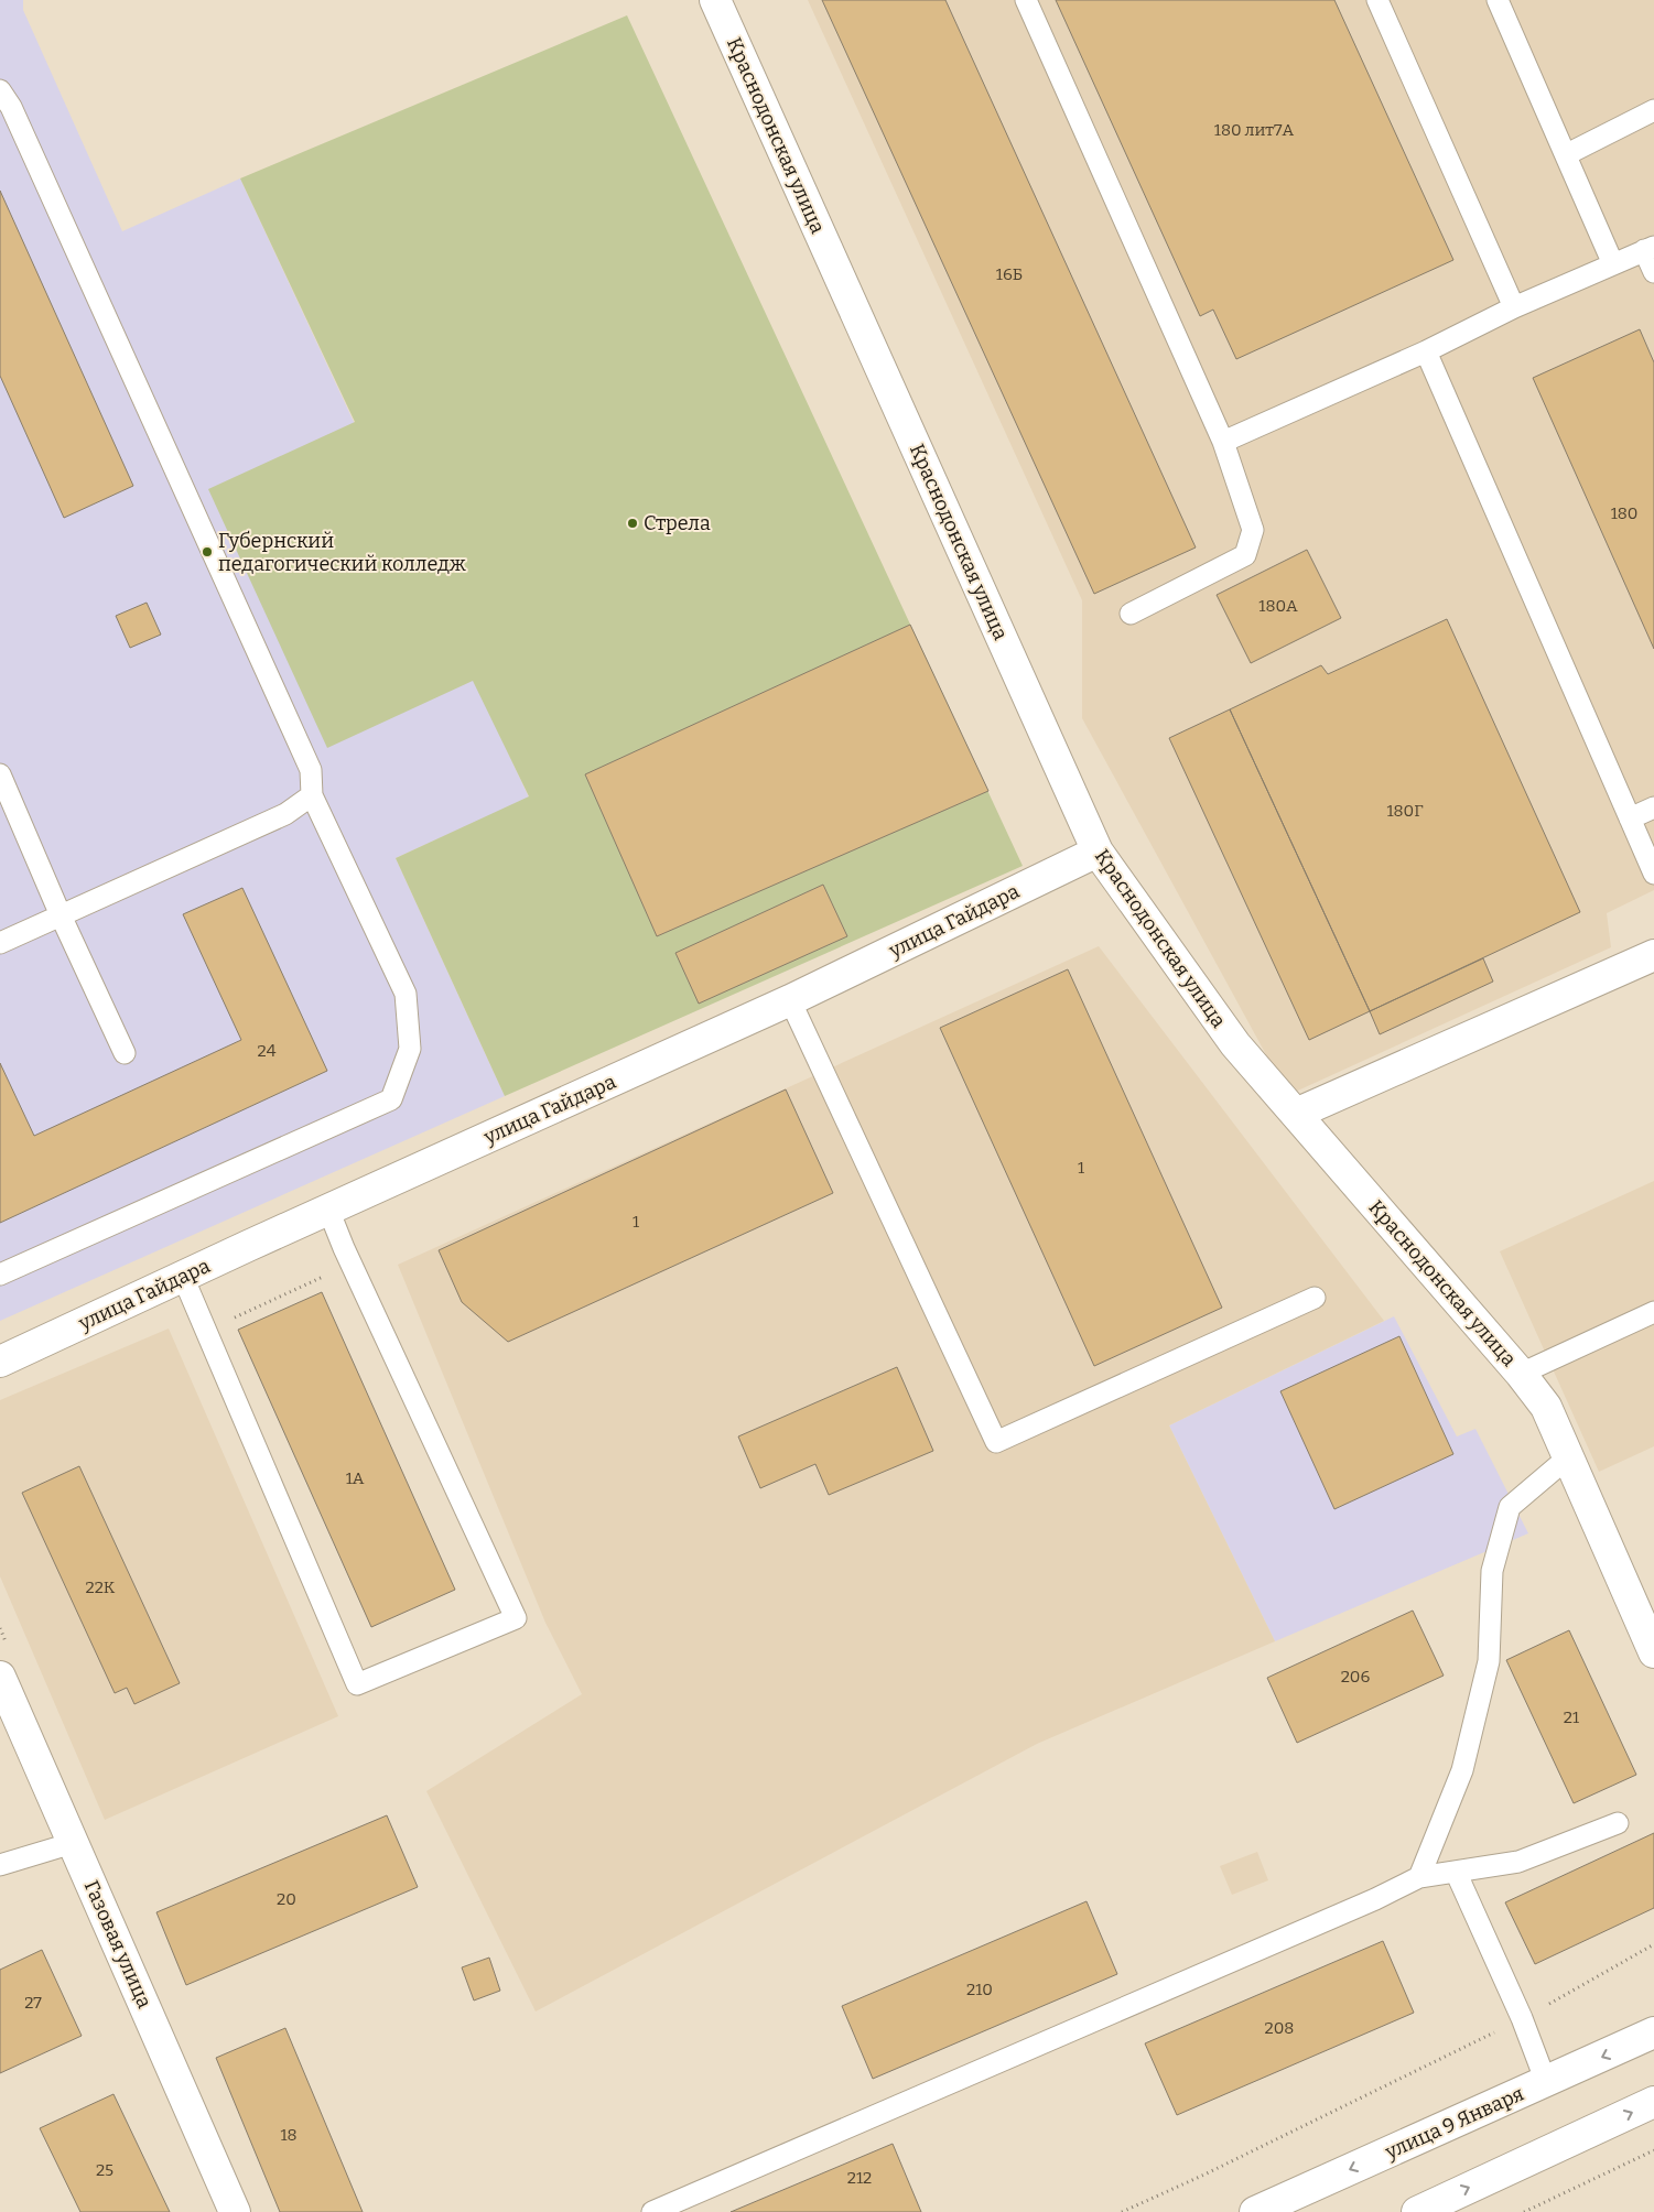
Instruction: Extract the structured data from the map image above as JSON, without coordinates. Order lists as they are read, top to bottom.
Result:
{
  "streets": {
    "street": [
      "Краснодонская улица",
      "улица Гайдара",
      "Газовая улица",
      "улица 9 Января"
    ]
  },
  "crossings": [
    ["Краснодонская улица", "улица Гайдара"]
  ],
  "places": ["Стрела", "Губернский педагогический колледж"],
  "house_numbers": [
    "180 лит7А",
    "16Б",
    "180",
    "180А",
    "180Г",
    "24",
    "1",
    "1",
    "1А",
    "22К",
    "206",
    "21",
    "20",
    "210",
    "27",
    "208",
    "18",
    "25",
    "212"
  ]
}
